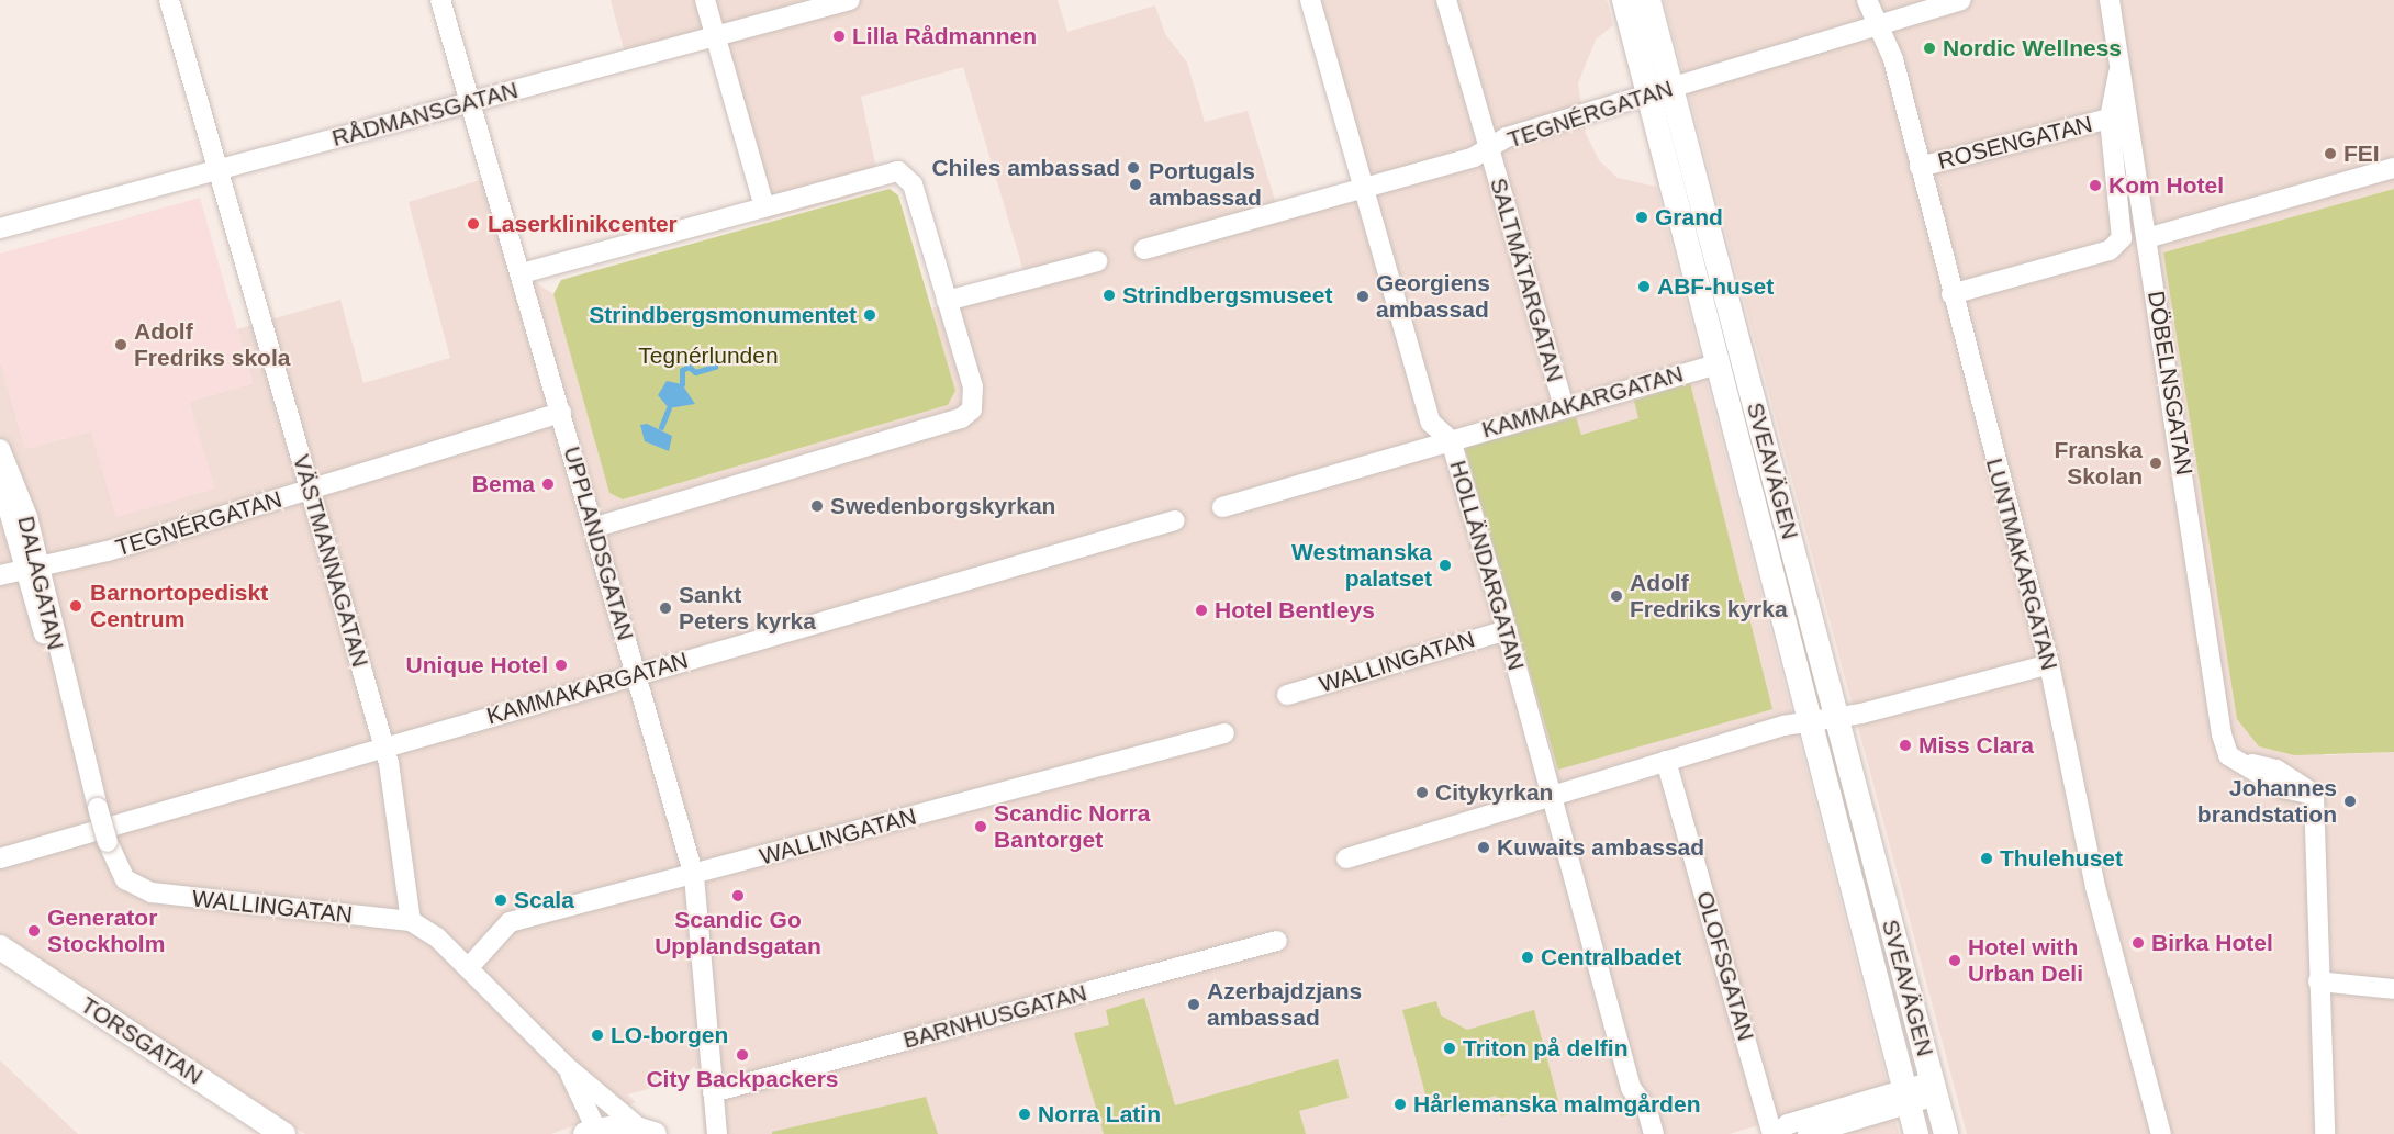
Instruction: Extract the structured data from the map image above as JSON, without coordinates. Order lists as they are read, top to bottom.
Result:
{
  "streets": {
    "main road": ["SVEAVÄGEN", "TORSGATAN"],
    "street": [
      "RÅDMANSGATAN",
      "TEGNÉRGATAN",
      "ROSENGATAN",
      "SALTMÄTARGATAN",
      "DÖBELNSGATAN",
      "KAMMAKARGATAN",
      "UPPLANDSGATAN",
      "VÄSTMANNAGATAN",
      "LUNTMAKARGATAN",
      "HOLLÄNDARGATAN",
      "DALAGATAN",
      "WALLINGATAN",
      "OLOFSGATAN",
      "BARNHUSGATAN"
    ]
  },
  "crossings": [
    ["RÅDMANSGATAN", "UPPLANDSGATAN"],
    ["RÅDMANSGATAN", "VÄSTMANNAGATAN"],
    ["TEGNÉRGATAN", "SALTMÄTARGATAN"],
    ["TEGNÉRGATAN", "SVEAVÄGEN"],
    ["TEGNÉRGATAN", "UPPLANDSGATAN"],
    ["TEGNÉRGATAN", "VÄSTMANNAGATAN"],
    ["TEGNÉRGATAN", "LUNTMAKARGATAN"],
    ["TEGNÉRGATAN", "HOLLÄNDARGATAN"],
    ["TEGNÉRGATAN", "DALAGATAN"],
    ["ROSENGATAN", "DÖBELNSGATAN"],
    ["ROSENGATAN", "LUNTMAKARGATAN"],
    ["SALTMÄTARGATAN", "KAMMAKARGATAN"],
    ["DÖBELNSGATAN", "LUNTMAKARGATAN"],
    ["KAMMAKARGATAN", "SVEAVÄGEN"],
    ["KAMMAKARGATAN", "UPPLANDSGATAN"],
    ["KAMMAKARGATAN", "VÄSTMANNAGATAN"],
    ["KAMMAKARGATAN", "HOLLÄNDARGATAN"],
    ["UPPLANDSGATAN", "WALLINGATAN"],
    ["UPPLANDSGATAN", "BARNHUSGATAN"],
    ["VÄSTMANNAGATAN", "WALLINGATAN"],
    ["HOLLÄNDARGATAN", "WALLINGATAN"],
    ["DALAGATAN", "WALLINGATAN"]
  ],
  "parks": ["Tegnérlunden"],
  "places": [
    "Lilla Rådmannen",
    "Nordic Wellness",
    "FEI",
    "Chiles ambassad",
    "Portugals ambassad",
    "Kom Hotel",
    "Grand",
    "Laserklinikcenter",
    "ABF-huset",
    "Strindbergsmuseet",
    "Georgiens ambassad",
    "Strindbergsmonumentet",
    "Adolf Fredriks skola",
    "Franska Skolan",
    "Bema",
    "Swedenborgskyrkan",
    "Westmanska palatset",
    "Adolf Fredriks kyrka",
    "Barnortopediskt Centrum",
    "Sankt Peters kyrka",
    "Hotel Bentleys",
    "Unique Hotel",
    "Miss Clara",
    "Citykyrkan",
    "Johannes brandstation",
    "Scandic Norra Bantorget",
    "Kuwaits ambassad",
    "Thulehuset",
    "Scandic Go Upplandsgatan",
    "Scala",
    "Generator Stockholm",
    "Birka Hotel",
    "Centralbadet",
    "Hotel with Urban Deli",
    "Azerbajdzjans ambassad",
    "LO-borgen",
    "Triton på delfin",
    "City Backpackers",
    "Hårlemanska malmgården",
    "Norra Latin"
  ]
}
